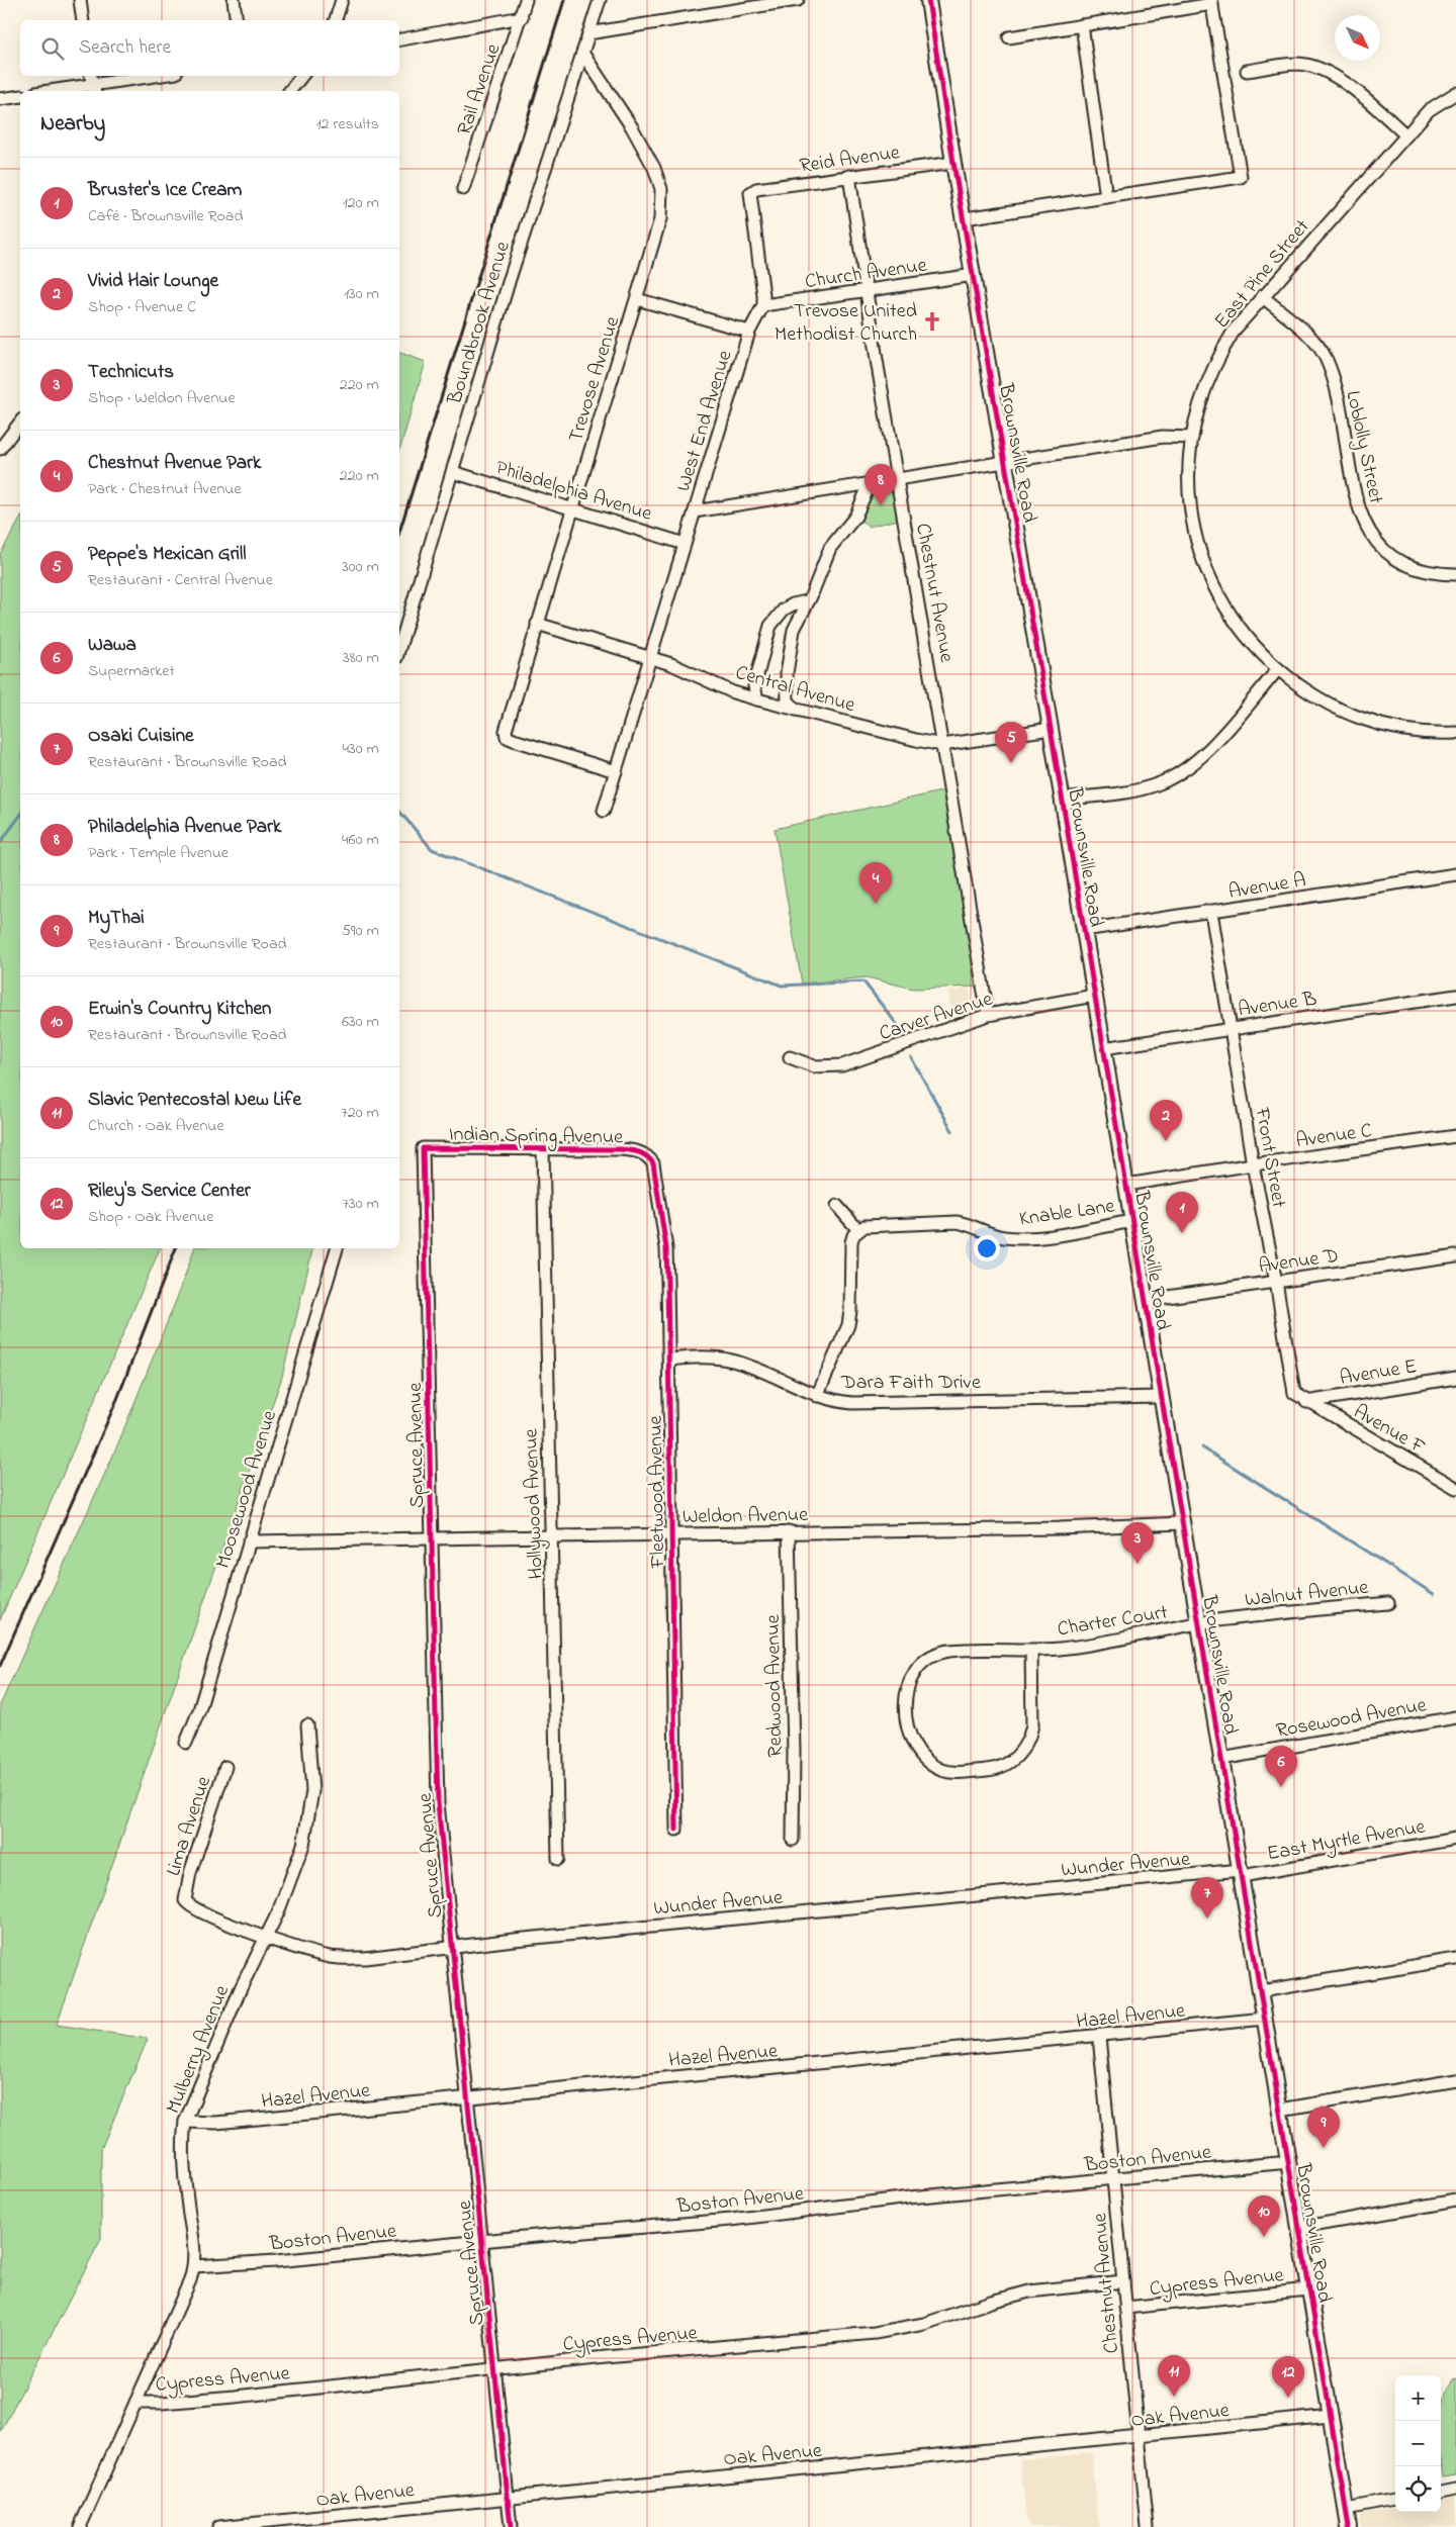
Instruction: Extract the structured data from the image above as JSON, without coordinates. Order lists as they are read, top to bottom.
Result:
{
  "streets": {
    "street": [
      "Rail Avenue",
      "Reid Avenue",
      "Church Avenue",
      "East Pine Street",
      "Boundbrook Avenue",
      "Trevose Avenue",
      "West End Avenue",
      "Loblolly Street",
      "Brownsville Road",
      "Philadelphia Avenue",
      "Chestnut Avenue",
      "Central Avenue",
      "Avenue A",
      "Avenue B",
      "Carver Avenue",
      "Indian Spring Avenue",
      "Avenue C",
      "Front Street",
      "Knable Lane",
      "Avenue D",
      "Avenue E",
      "Dara Faith Drive",
      "Avenue F",
      "Spruce Avenue",
      "Moosewood Avenue",
      "Fleetwood Avenue",
      "Hollywood Avenue",
      "Weldon Avenue",
      "Walnut Avenue",
      "Charter Court",
      "Redwood Avenue",
      "Rosewood Avenue",
      "Lima Avenue",
      "East Myrtle Avenue",
      "Wunder Avenue",
      "Hazel Avenue",
      "Mulberry Avenue",
      "Boston Avenue",
      "Cypress Avenue",
      "Oak Avenue"
    ]
  },
  "crossings": [
    ["Reid Avenue", "Church Avenue"],
    ["Reid Avenue", "West End Avenue"],
    ["Reid Avenue", "Brownsville Road"],
    ["Reid Avenue", "Chestnut Avenue"],
    ["Church Avenue", "West End Avenue"],
    ["Church Avenue", "Brownsville Road"],
    ["Church Avenue", "Chestnut Avenue"],
    ["East Pine Street", "Loblolly Street"],
    ["Boundbrook Avenue", "Trevose Avenue"],
    ["Boundbrook Avenue", "Philadelphia Avenue"],
    ["Trevose Avenue", "West End Avenue"],
    ["Trevose Avenue", "Philadelphia Avenue"],
    ["Trevose Avenue", "Central Avenue"],
    ["West End Avenue", "Philadelphia Avenue"],
    ["West End Avenue", "Central Avenue"],
    ["Brownsville Road", "Central Avenue"],
    ["Brownsville Road", "Avenue A"],
    ["Brownsville Road", "Avenue B"],
    ["Brownsville Road", "Carver Avenue"],
    ["Brownsville Road", "Avenue C"],
    ["Brownsville Road", "Knable Lane"],
    ["Brownsville Road", "Avenue D"],
    ["Brownsville Road", "Dara Faith Drive"],
    ["Brownsville Road", "Weldon Avenue"],
    ["Brownsville Road", "Walnut Avenue"],
    ["Brownsville Road", "Charter Court"],
    ["Brownsville Road", "Rosewood Avenue"],
    ["Brownsville Road", "East Myrtle Avenue"],
    ["Brownsville Road", "Wunder Avenue"],
    ["Brownsville Road", "Hazel Avenue"],
    ["Brownsville Road", "Boston Avenue"],
    ["Brownsville Road", "Cypress Avenue"],
    ["Brownsville Road", "Oak Avenue"],
    ["Chestnut Avenue", "Central Avenue"],
    ["Chestnut Avenue", "Carver Avenue"],
    ["Chestnut Avenue", "Hazel Avenue"],
    ["Chestnut Avenue", "Boston Avenue"],
    ["Chestnut Avenue", "Cypress Avenue"],
    ["Chestnut Avenue", "Oak Avenue"],
    ["Avenue A", "Front Street"],
    ["Avenue B", "Front Street"],
    ["Indian Spring Avenue", "Spruce Avenue"],
    ["Indian Spring Avenue", "Fleetwood Avenue"],
    ["Indian Spring Avenue", "Hollywood Avenue"],
    ["Avenue C", "Front Street"],
    ["Front Street", "Avenue D"],
    ["Front Street", "Avenue E"],
    ["Front Street", "Avenue F"],
    ["Avenue E", "Avenue F"],
    ["Dara Faith Drive", "Fleetwood Avenue"],
    ["Spruce Avenue", "Weldon Avenue"],
    ["Spruce Avenue", "Wunder Avenue"],
    ["Spruce Avenue", "Hazel Avenue"],
    ["Spruce Avenue", "Boston Avenue"],
    ["Spruce Avenue", "Cypress Avenue"],
    ["Spruce Avenue", "Oak Avenue"],
    ["Moosewood Avenue", "Weldon Avenue"],
    ["Fleetwood Avenue", "Weldon Avenue"],
    ["Hollywood Avenue", "Weldon Avenue"],
    ["Weldon Avenue", "Redwood Avenue"],
    ["Walnut Avenue", "Charter Court"],
    ["Lima Avenue", "Wunder Avenue"],
    ["East Myrtle Avenue", "Wunder Avenue"],
    ["Wunder Avenue", "Mulberry Avenue"],
    ["Hazel Avenue", "Mulberry Avenue"],
    ["Mulberry Avenue", "Boston Avenue"],
    ["Mulberry Avenue", "Cypress Avenue"]
  ],
  "places": {
    "church": ["Trevose United Methodist Church"]
  },
  "north": "bottom right",
  "page": {
    "search": "Search here",
    "heading": ["Nearby", "12 results"],
    "list": [
      {
        "mark": "1",
        "name": "Bruster's Ice Cream",
        "note": "Café · Brownsville Road",
        "value": "120 m"
      },
      {
        "mark": "2",
        "name": "Vivid Hair Lounge",
        "note": "Shop · Avenue C",
        "value": "130 m"
      },
      {
        "mark": "3",
        "name": "Technicuts",
        "note": "Shop · Weldon Avenue",
        "value": "220 m"
      },
      {
        "mark": "4",
        "name": "Chestnut Avenue Park",
        "note": "Park · Chestnut Avenue",
        "value": "220 m"
      },
      {
        "mark": "5",
        "name": "Peppe's Mexican Grill",
        "note": "Restaurant · Central Avenue",
        "value": "300 m"
      },
      {
        "mark": "6",
        "name": "Wawa",
        "note": "Supermarket",
        "value": "380 m"
      },
      {
        "mark": "7",
        "name": "Osaki Cuisine",
        "note": "Restaurant · Brownsville Road",
        "value": "430 m"
      },
      {
        "mark": "8",
        "name": "Philadelphia Avenue Park",
        "note": "Park · Temple Avenue",
        "value": "460 m"
      },
      {
        "mark": "9",
        "name": "MyThai",
        "note": "Restaurant · Brownsville Road",
        "value": "590 m"
      },
      {
        "mark": "10",
        "name": "Erwin's Country Kitchen",
        "note": "Restaurant · Brownsville Road",
        "value": "630 m"
      },
      {
        "mark": "11",
        "name": "Slavic Pentecostal New Life",
        "note": "Church · Oak Avenue",
        "value": "720 m"
      },
      {
        "mark": "12",
        "name": "Riley's Service Center",
        "note": "Shop · Oak Avenue",
        "value": "730 m"
      }
    ],
    "pins": [
      "8",
      "5",
      "4",
      "2",
      "1",
      "3",
      "6",
      "7",
      "9",
      "10",
      "11",
      "12"
    ],
    "map_buttons": ["+", "−"]
  }
}
